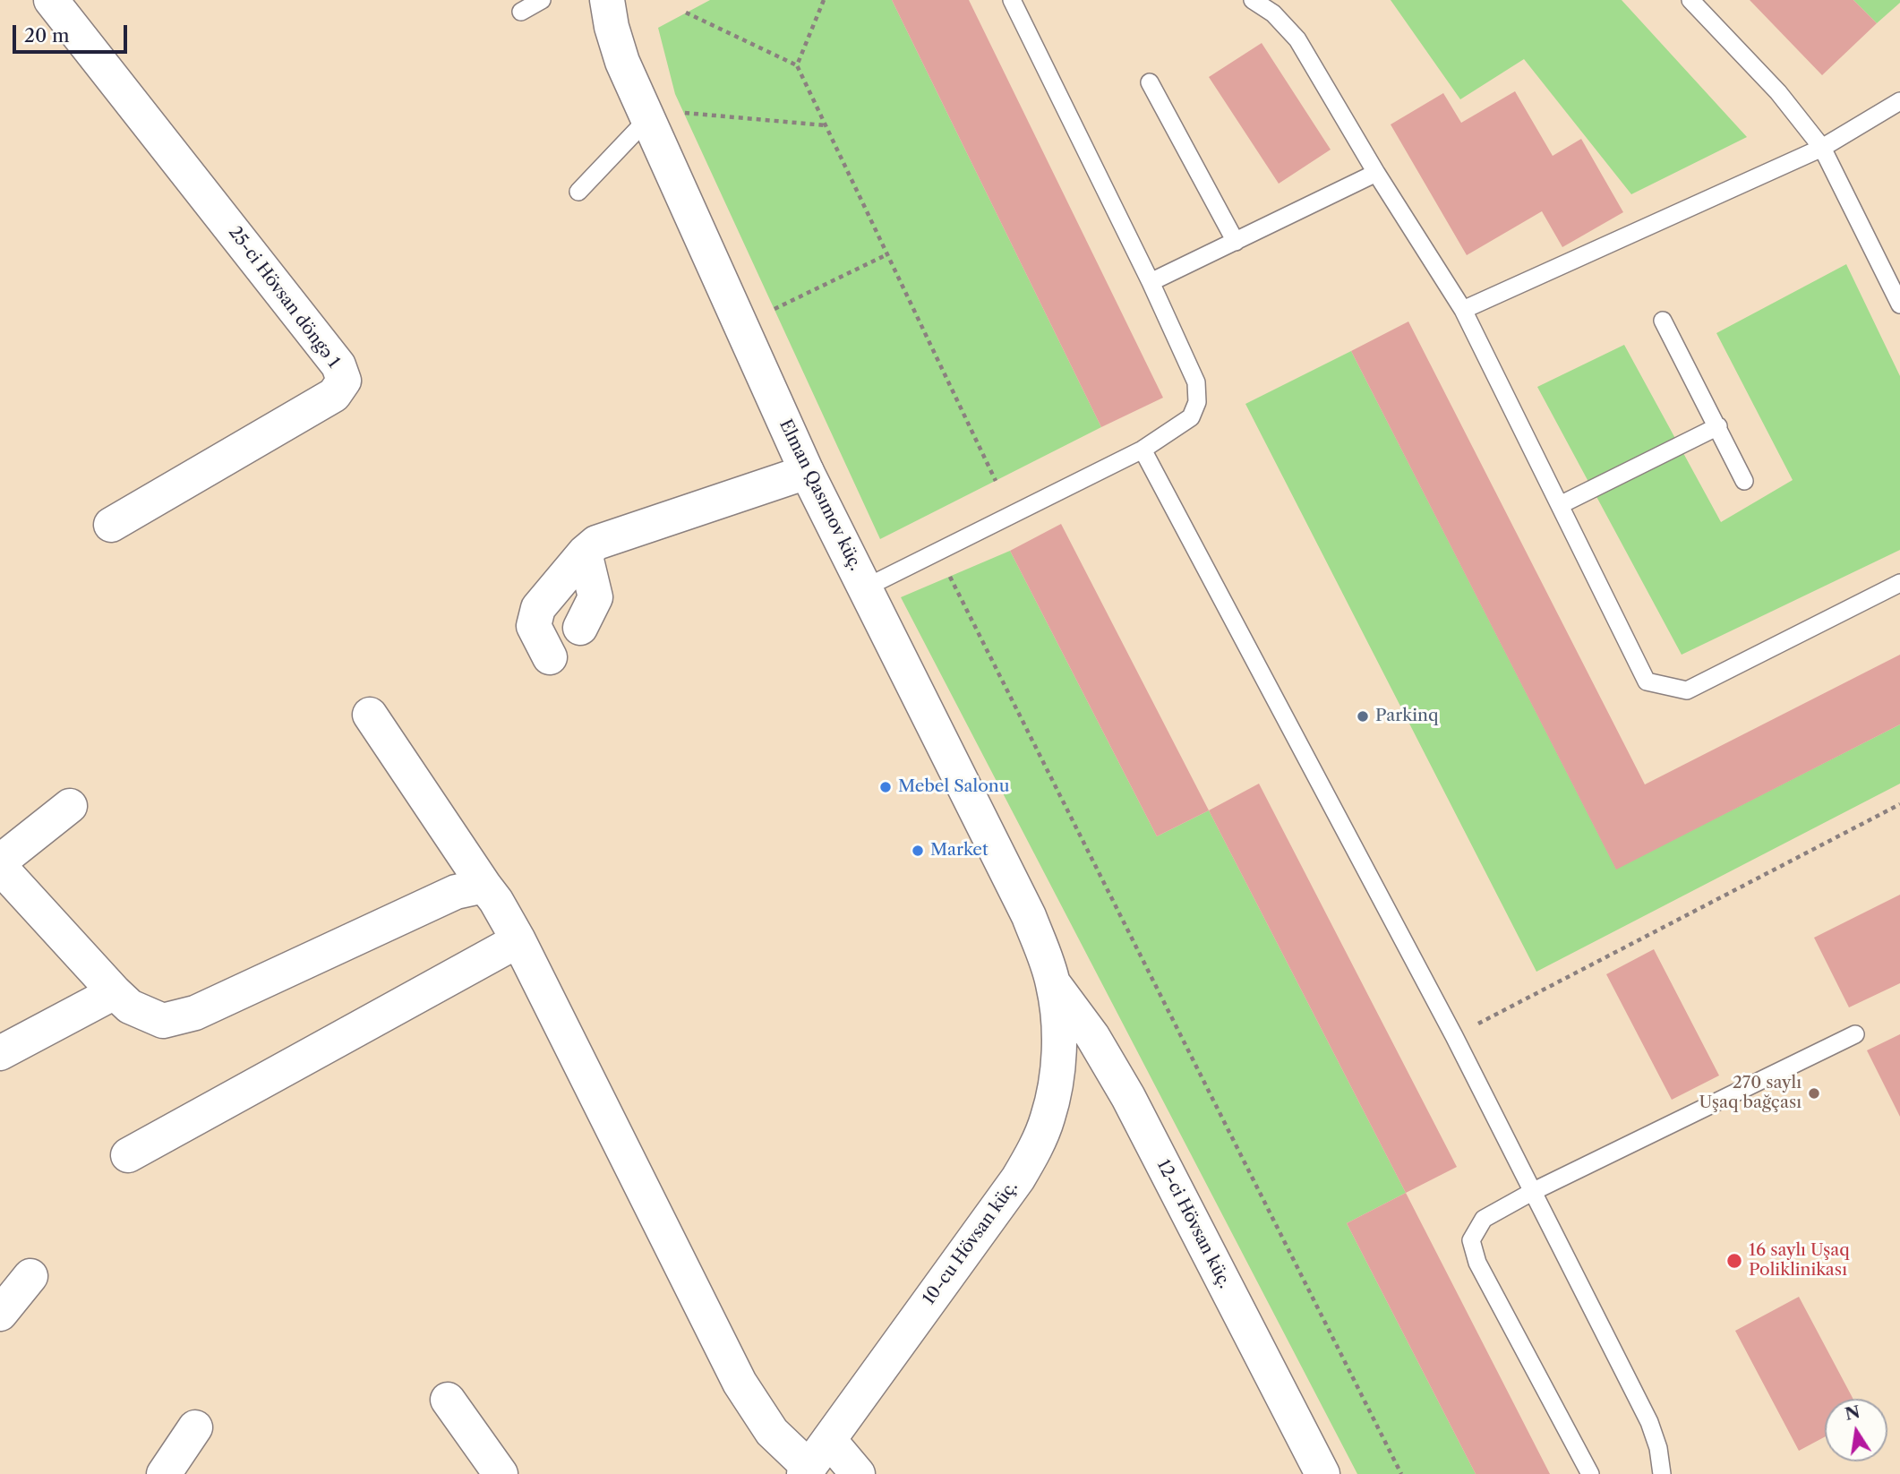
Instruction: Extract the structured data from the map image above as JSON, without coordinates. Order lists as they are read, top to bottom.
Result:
{
  "streets": {
    "street": [
      "25-ci Hövsan döngə 1",
      "Elman Qasımov küç.",
      "12-ci Hövsan küç.",
      "10-cu Hövsan küç."
    ]
  },
  "crossings": [
    ["Elman Qasımov küç.", "12-ci Hövsan küç."],
    ["Elman Qasımov küç.", "10-cu Hövsan küç."],
    ["12-ci Hövsan küç.", "10-cu Hövsan küç."]
  ],
  "places": [
    "Parkinq",
    "Mebel Salonu",
    "Market",
    "270 saylı Uşaq bağçası",
    "16 saylı Uşaq Poliklinikası"
  ],
  "scale_bar": "20 m",
  "north": "top"
}
